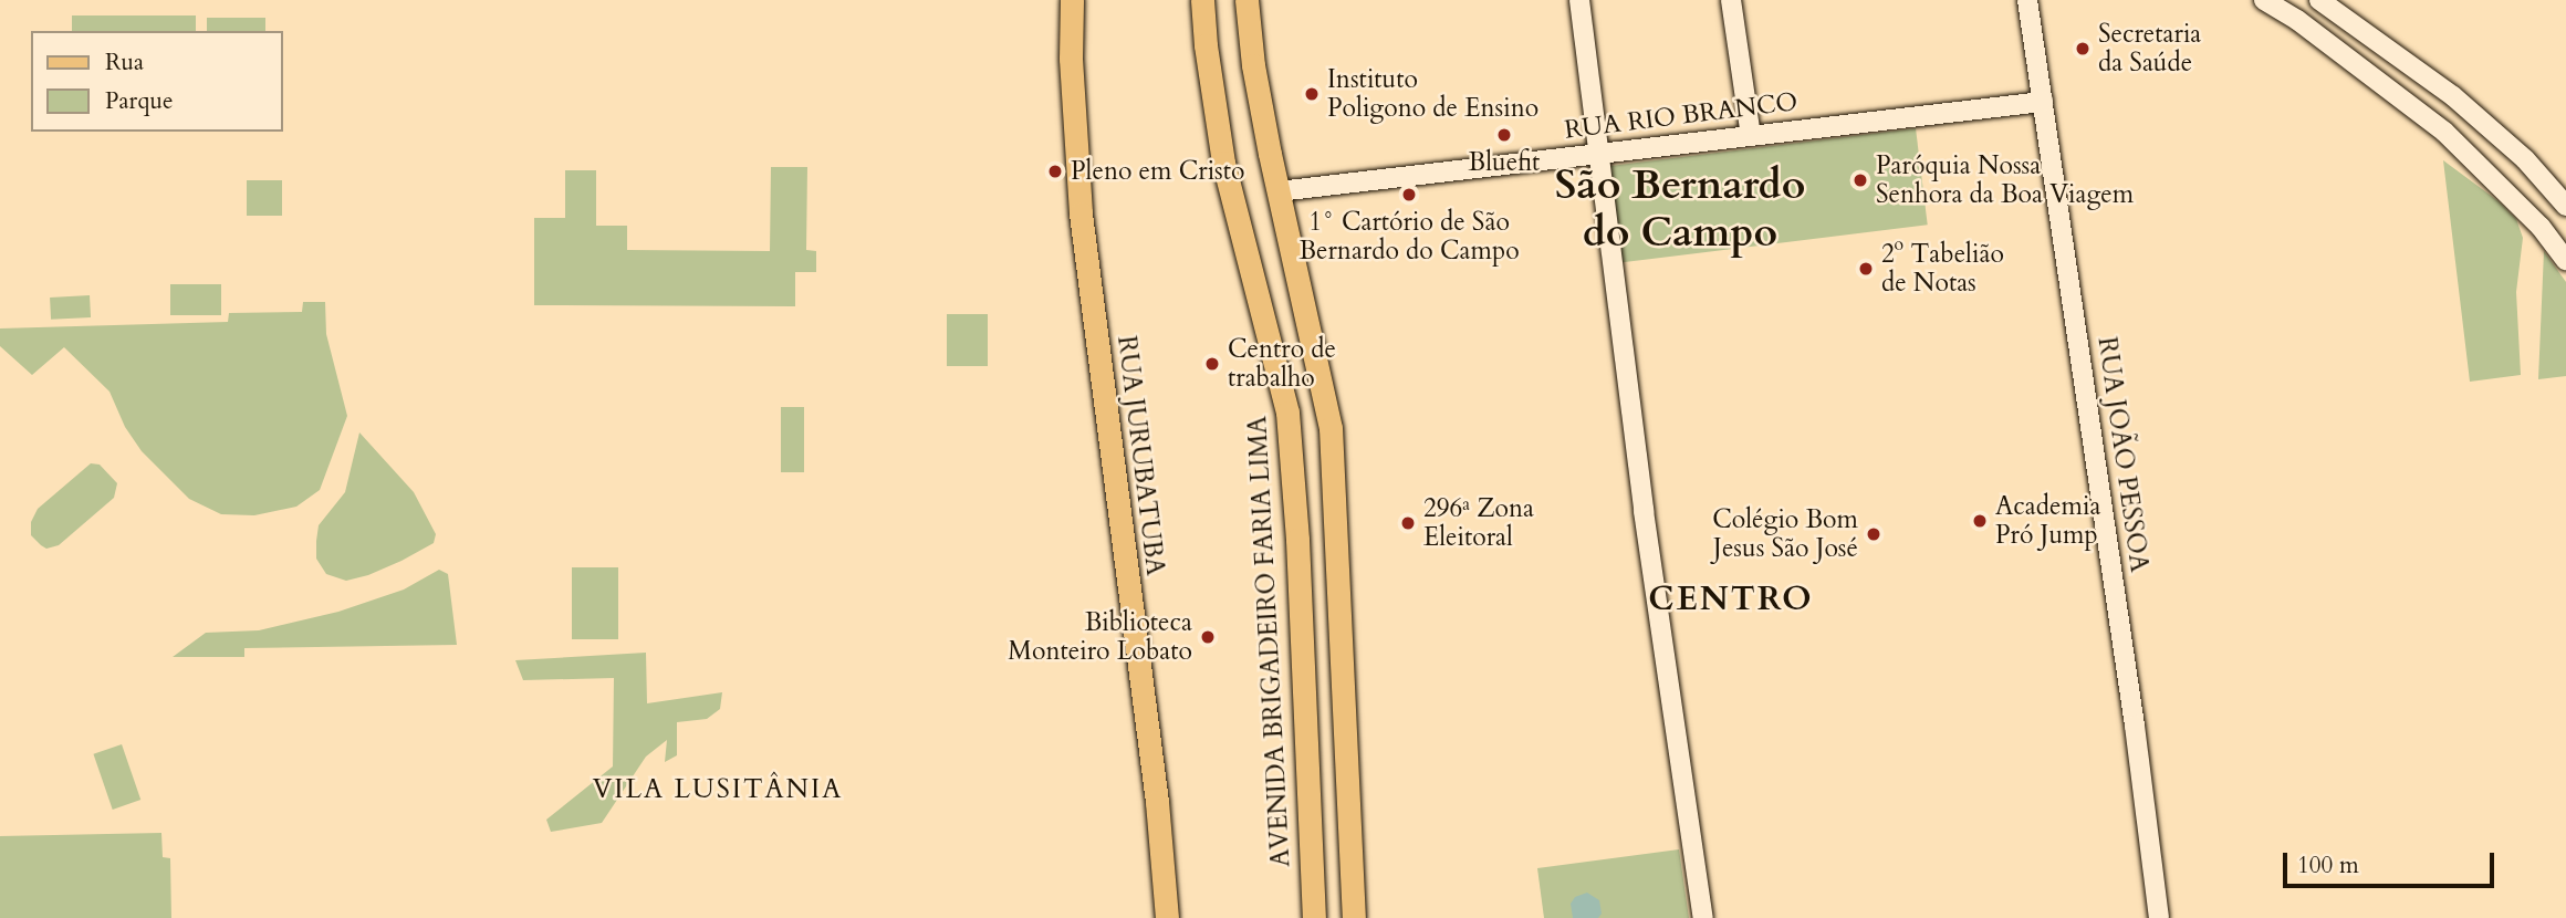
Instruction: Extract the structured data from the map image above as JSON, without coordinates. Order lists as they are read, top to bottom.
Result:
{
  "streets": {
    "main road": ["RUA JURUBATUBA", "AVENIDA BRIGADEIRO FARIA LIMA"],
    "street": ["RUA RIO BRANCO", "RUA JOÃO PESSOA"]
  },
  "crossings": [
    ["RUA RIO BRANCO", "RUA JOÃO PESSOA"]
  ],
  "districts": ["São Bernardo do Campo", "CENTRO", "VILA LUSITÂNIA"],
  "places": [
    "Secretaria da Saúde",
    "Instituto Poligono de Ensino",
    "Bluefit",
    "Pleno em Cristo",
    "Paróquia Nossa Senhora da Boa Viagem",
    "1° Cartório de São Bernardo do Campo",
    "2º Tabelião de Notas",
    "Centro de trabalho",
    "Academia Pró Jump",
    "296ª Zona Eleitoral",
    "Colégio Bom Jesus São José",
    "Biblioteca Monteiro Lobato"
  ],
  "legend": ["Rua", "Parque"],
  "scale_bar": "100 m"
}
